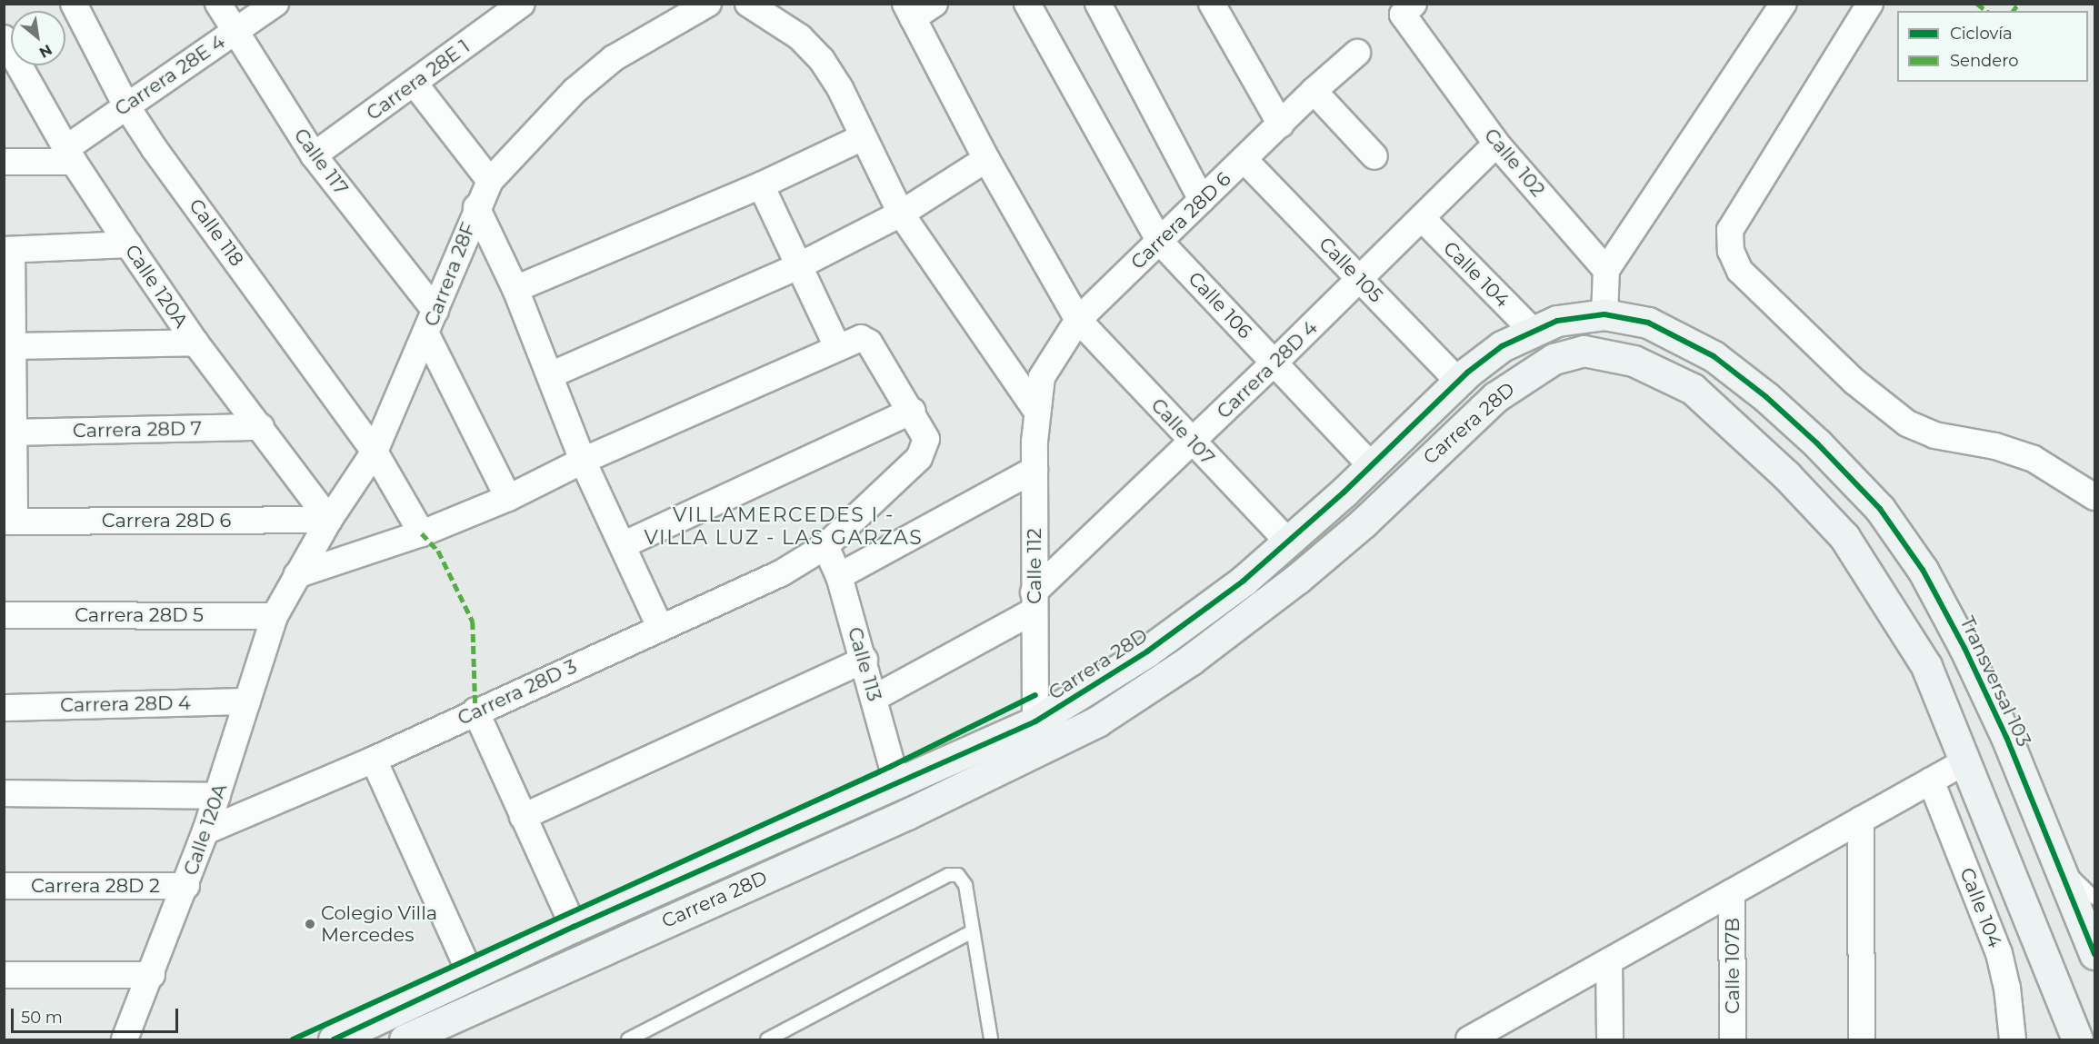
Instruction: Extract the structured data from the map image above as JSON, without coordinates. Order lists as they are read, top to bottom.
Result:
{
  "streets": {
    "street": [
      "Carrera 28E 4",
      "Carrera 28E 1",
      "Calle 117",
      "Calle 102",
      "Carrera 28D 6",
      "Calle 118",
      "Calle 105",
      "Carrera 28F",
      "Calle 104",
      "Calle 120A",
      "Calle 106",
      "Carrera 28D 4",
      "Carrera 28D",
      "Carrera 28D 7",
      "Calle 107",
      "Calle 112",
      "Carrera 28D 5",
      "Calle 113",
      "Transversal 103",
      "Carrera 28D 3",
      "Carrera 28D 2",
      "Calle 107B"
    ]
  },
  "crossings": [
    ["Carrera 28E 4", "Calle 117"],
    ["Carrera 28E 4", "Calle 118"],
    ["Carrera 28E 4", "Calle 120A"],
    ["Carrera 28E 1", "Calle 117"],
    ["Calle 117", "Carrera 28F"],
    ["Calle 102", "Carrera 28D 4"],
    ["Carrera 28D 6", "Calle 105"],
    ["Carrera 28D 6", "Carrera 28F"],
    ["Carrera 28D 6", "Calle 120A"],
    ["Carrera 28D 6", "Calle 106"],
    ["Carrera 28D 6", "Calle 107"],
    ["Carrera 28D 6", "Calle 112"],
    ["Calle 118", "Carrera 28F"],
    ["Calle 105", "Carrera 28D 4"],
    ["Calle 105", "Carrera 28D"],
    ["Carrera 28F", "Calle 120A"],
    ["Carrera 28F", "Carrera 28D 5"],
    ["Calle 104", "Carrera 28D 4"],
    ["Calle 104", "Carrera 28D"],
    ["Calle 120A", "Carrera 28D 4"],
    ["Calle 120A", "Carrera 28D 7"],
    ["Calle 120A", "Carrera 28D 5"],
    ["Calle 120A", "Carrera 28D 3"],
    ["Calle 120A", "Carrera 28D 2"],
    ["Calle 106", "Carrera 28D 4"],
    ["Calle 106", "Carrera 28D"],
    ["Carrera 28D 4", "Calle 107"],
    ["Carrera 28D 4", "Calle 112"],
    ["Carrera 28D 4", "Calle 113"],
    ["Carrera 28D", "Calle 107"],
    ["Carrera 28D", "Calle 112"],
    ["Carrera 28D", "Calle 113"],
    ["Carrera 28D", "Transversal 103"],
    ["Calle 113", "Carrera 28D 3"]
  ],
  "districts": ["VILLAMERCEDES I - VILLA LUZ - LAS GARZAS"],
  "places": ["Colegio Villa Mercedes"],
  "legend": ["Ciclovía", "Sendero"],
  "scale_bar": "50 m",
  "north": "bottom right"
}
